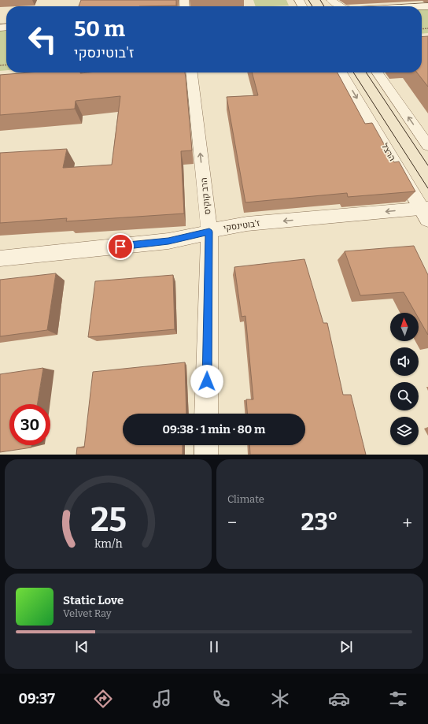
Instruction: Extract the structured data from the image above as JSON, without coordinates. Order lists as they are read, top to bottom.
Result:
{
  "streets": {
    "street": ["הרצל", "הרב קוקיס", "ז'בוטינסקי"]
  },
  "crossings": [
    ["הרצל", "ז'בוטינסקי"],
    ["הרב קוקיס", "ז'בוטינסקי"]
  ],
  "one_way": ["הרב קוקיס", "ז'בוטינסקי"],
  "north": "top",
  "page": {
    "turn": ["50 m", "ז'בוטינסקי"],
    "limit": "30",
    "trip": "09:38 · 1 min · 80 m",
    "tile": "Climate",
    "heat": ["−", "23°", "+"],
    "song": ["Static Love", "Velvet Ray"],
    "tabs": "09:37",
    "gauge": ["25", "km/h"]
  }
}
